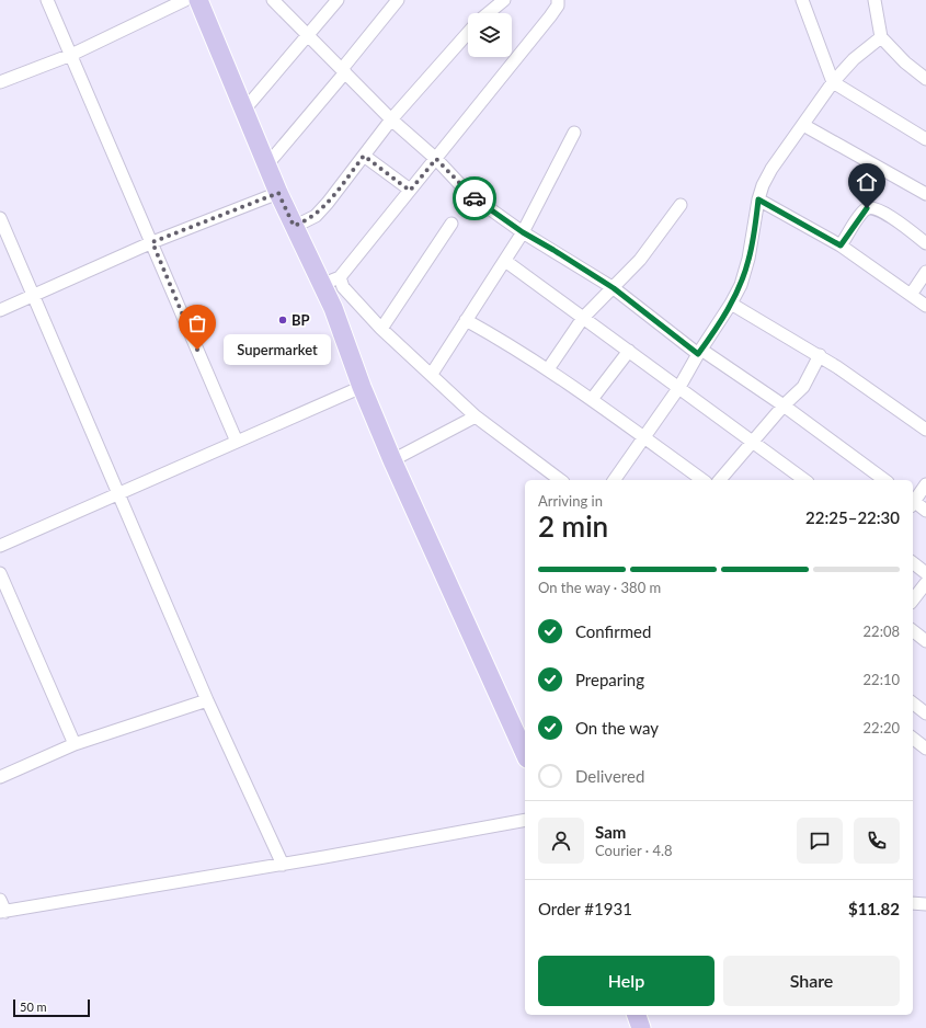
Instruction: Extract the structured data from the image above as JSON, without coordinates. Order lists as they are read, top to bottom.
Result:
{
  "places": ["BP", "Supermarket"],
  "scale_bar": "50 m",
  "page": {
    "bubble": "Supermarket",
    "heading": ["2 min", "Arriving in", "22:25–22:30"],
    "panel": [
      "Sam",
      "Courier · 4.8",
      "Order #1931",
      "$11.82"
    ],
    "bar": "On the way · 380 m",
    "list": [
      ["Confirmed", "22:08"],
      ["Preparing", "22:10"],
      ["On the way", "22:20"],
      "Delivered"
    ],
    "buttons": ["Help", "Share"],
    "scale": "50 m"
  }
}
